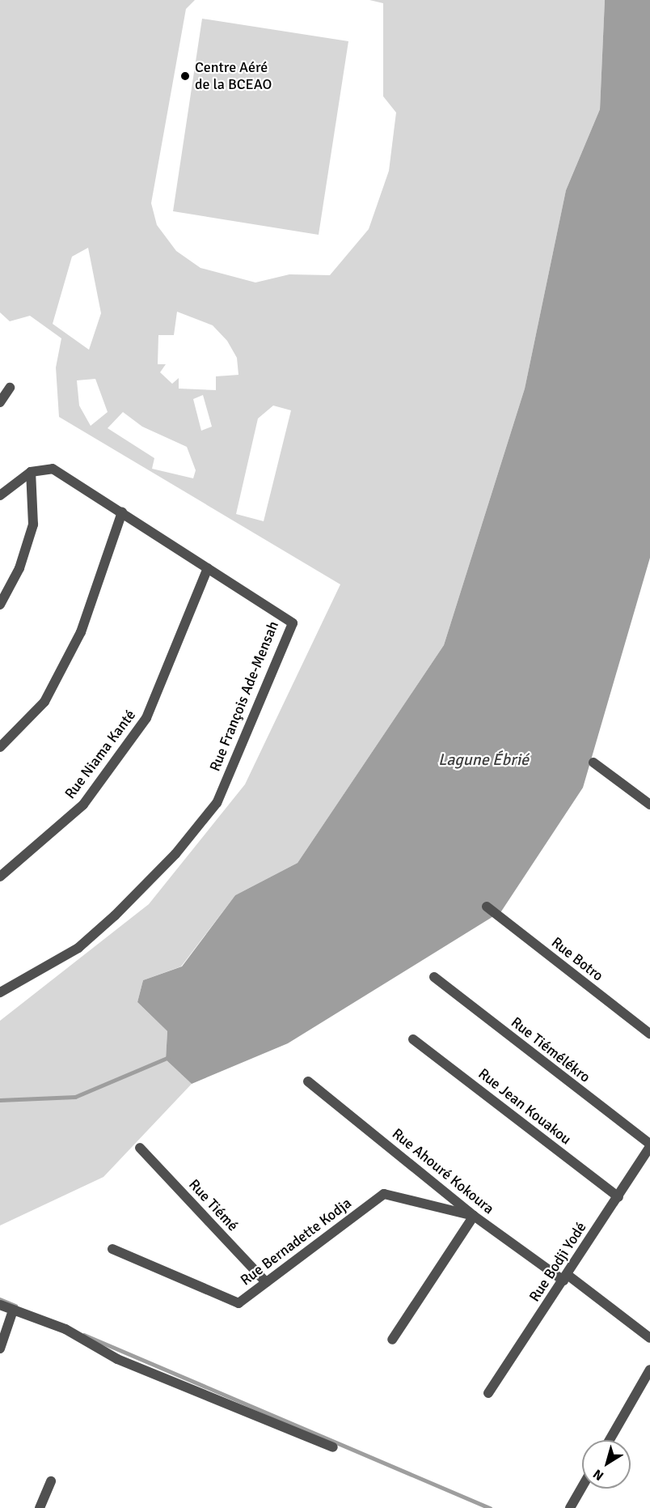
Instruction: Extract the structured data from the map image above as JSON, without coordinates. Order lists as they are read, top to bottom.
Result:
{
  "streets": {
    "street": [
      "Rue François Ade-Mensah",
      "Rue Niama Kanté",
      "Rue Botro",
      "Rue Tiémélékro",
      "Rue Jean Kouakou",
      "Rue Ahouré Kokoura",
      "Rue Tiémé",
      "Rue Bernadette Kodja",
      "Rue Bodji Yodé"
    ]
  },
  "crossings": [
    ["Rue François Ade-Mensah", "Rue Niama Kanté"],
    ["Rue Tiémélékro", "Rue Bodji Yodé"],
    ["Rue Jean Kouakou", "Rue Bodji Yodé"],
    ["Rue Ahouré Kokoura", "Rue Bernadette Kodja"],
    ["Rue Ahouré Kokoura", "Rue Bodji Yodé"],
    ["Rue Tiémé", "Rue Bernadette Kodja"]
  ],
  "water": ["Lagune Ébrié"],
  "places": ["Centre Aéré de la BCEAO"],
  "north": "bottom left"
}
